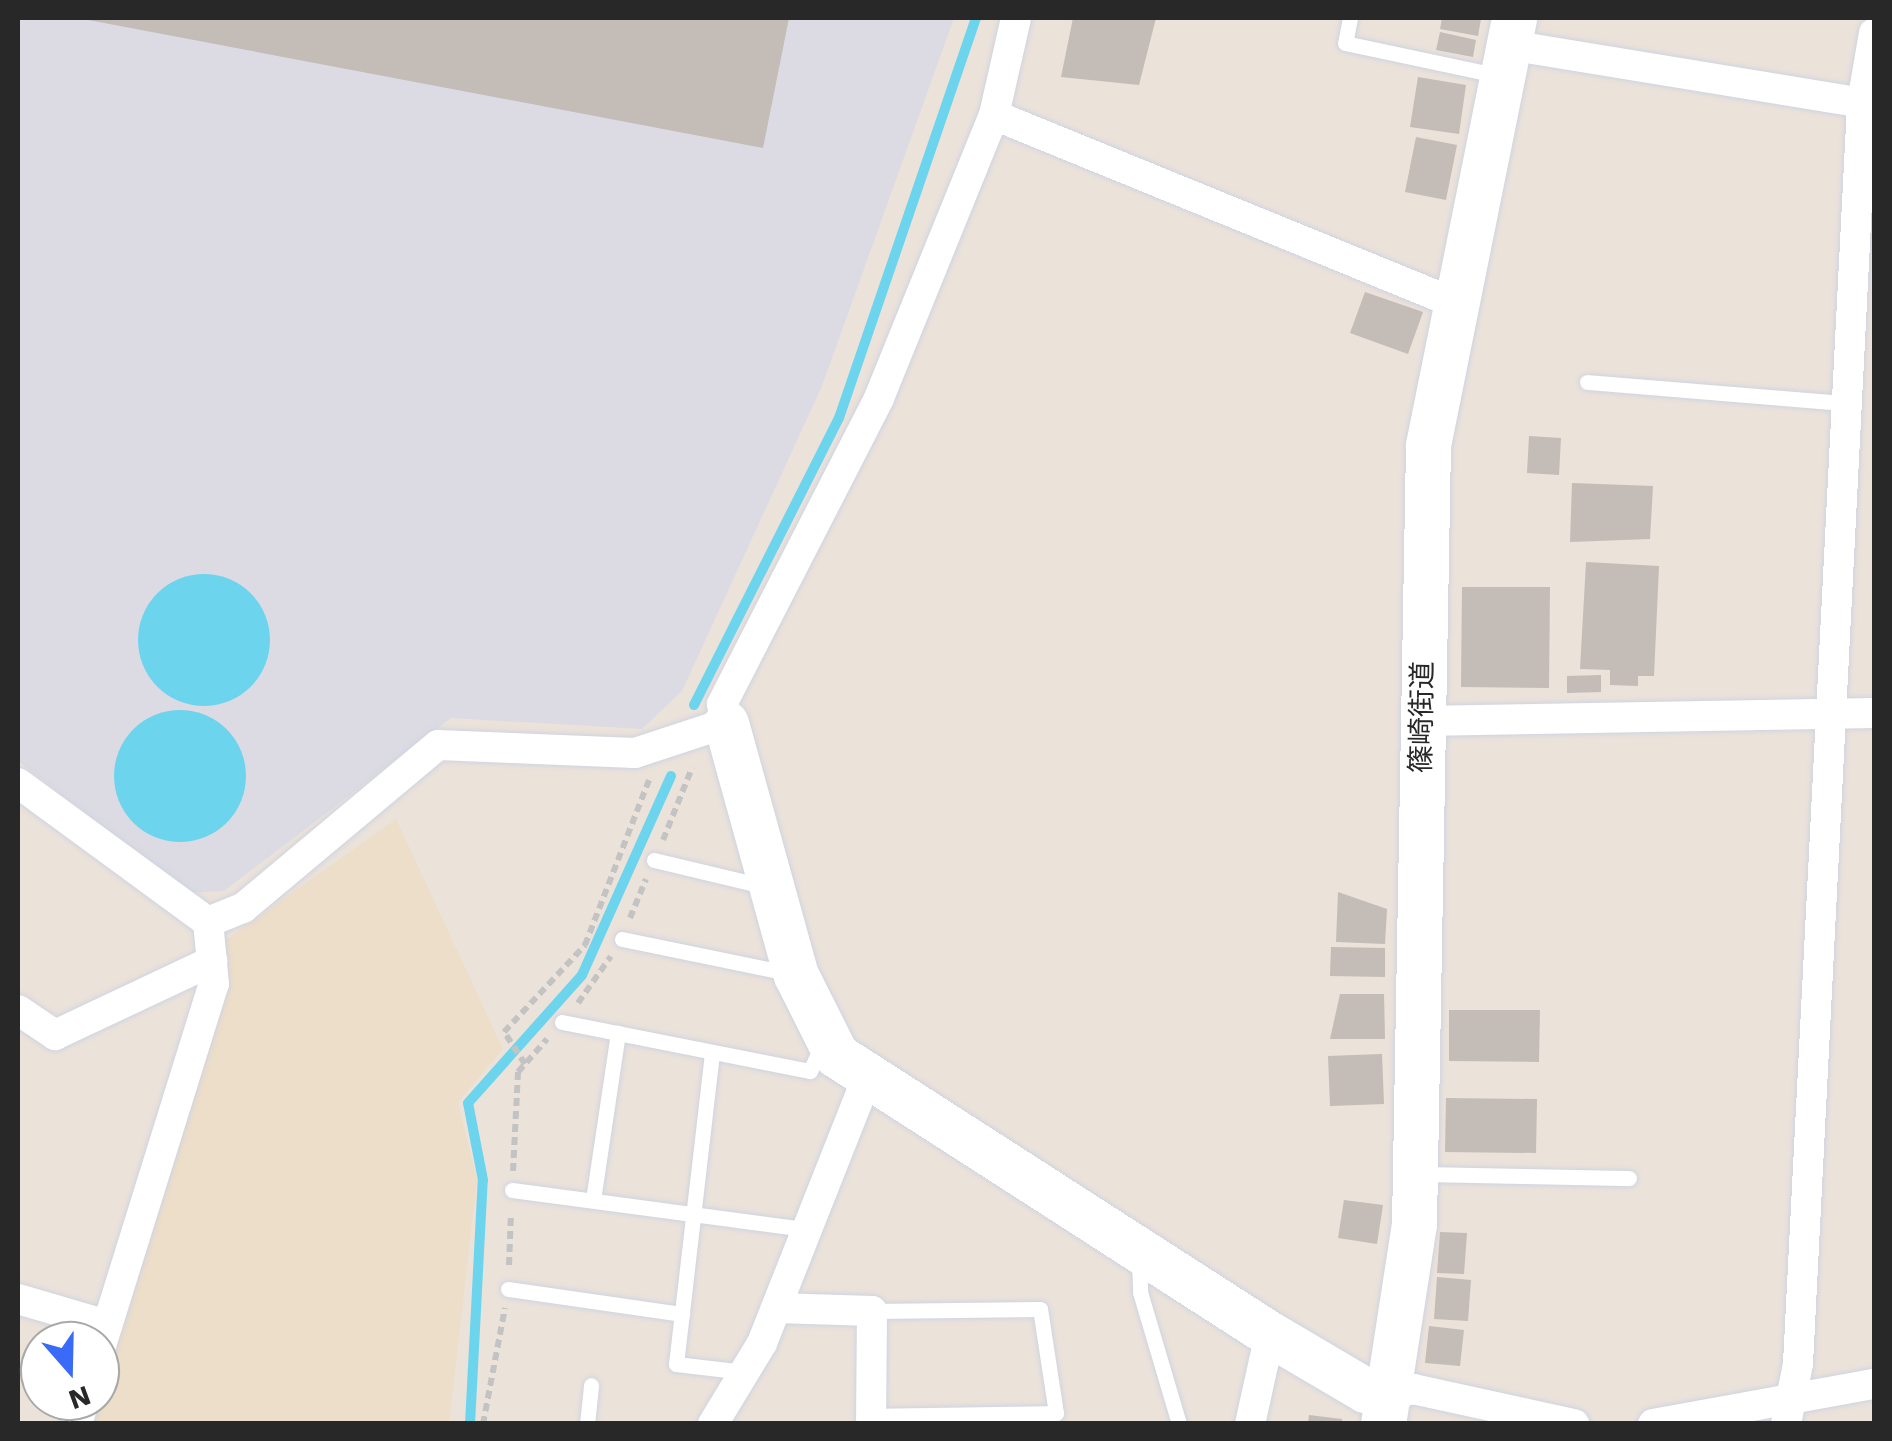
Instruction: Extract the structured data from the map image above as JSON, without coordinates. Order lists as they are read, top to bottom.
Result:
{
  "streets": {
    "street": ["篠崎街道"]
  },
  "north": "bottom"
}
